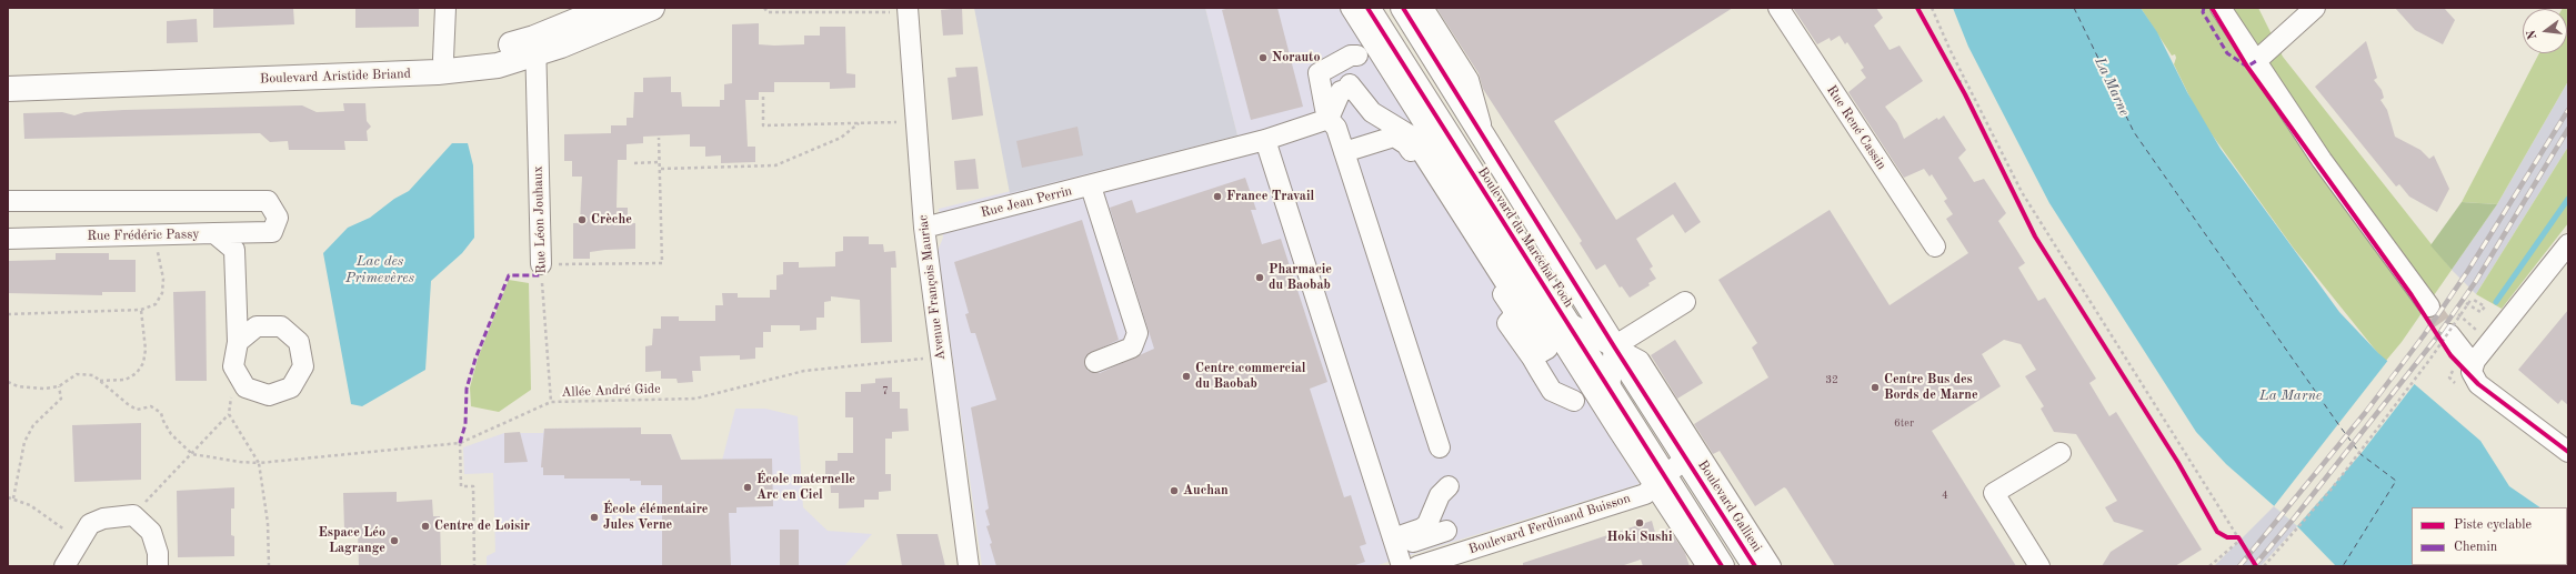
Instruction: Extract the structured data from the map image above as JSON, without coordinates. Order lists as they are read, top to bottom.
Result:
{
  "streets": {
    "main road": ["Boulevard Aristide Briand", "Boulevard du Maréchal Foch", "Boulevard Gallieni"],
    "street": [
      "Rue René Cassin",
      "Rue Jean Perrin",
      "Rue Léon Jouhaux",
      "Rue Frédéric Passy",
      "Avenue François Mauriac",
      "Boulevard Ferdinand Buisson"
    ],
    "path": ["Allée André Gide"]
  },
  "crossings": [
    ["Boulevard Aristide Briand", "Rue Léon Jouhaux"],
    ["Rue Jean Perrin", "Avenue François Mauriac"],
    ["Rue Léon Jouhaux", "Allée André Gide"],
    ["Boulevard du Maréchal Foch", "Boulevard Gallieni"],
    ["Boulevard du Maréchal Foch", "Boulevard Ferdinand Buisson"],
    ["Avenue François Mauriac", "Allée André Gide"],
    ["Boulevard Gallieni", "Boulevard Ferdinand Buisson"]
  ],
  "water": ["La Marne", "Lac des Primevères"],
  "places": [
    "Norauto",
    "France Travail",
    "Crèche",
    "Pharmacie du Baobab",
    "Centre commercial du Baobab",
    "Centre Bus des Bords de Marne",
    "École maternelle Arc en Ciel",
    "Auchan",
    "École élémentaire Jules Verne",
    "Hoki Sushi",
    "Centre de Loisir",
    "Espace Léo Lagrange"
  ],
  "house_numbers": [
    "32",
    "7",
    "6ter",
    "4"
  ],
  "legend": ["Piste cyclable", "Chemin"],
  "north": "left"
}
